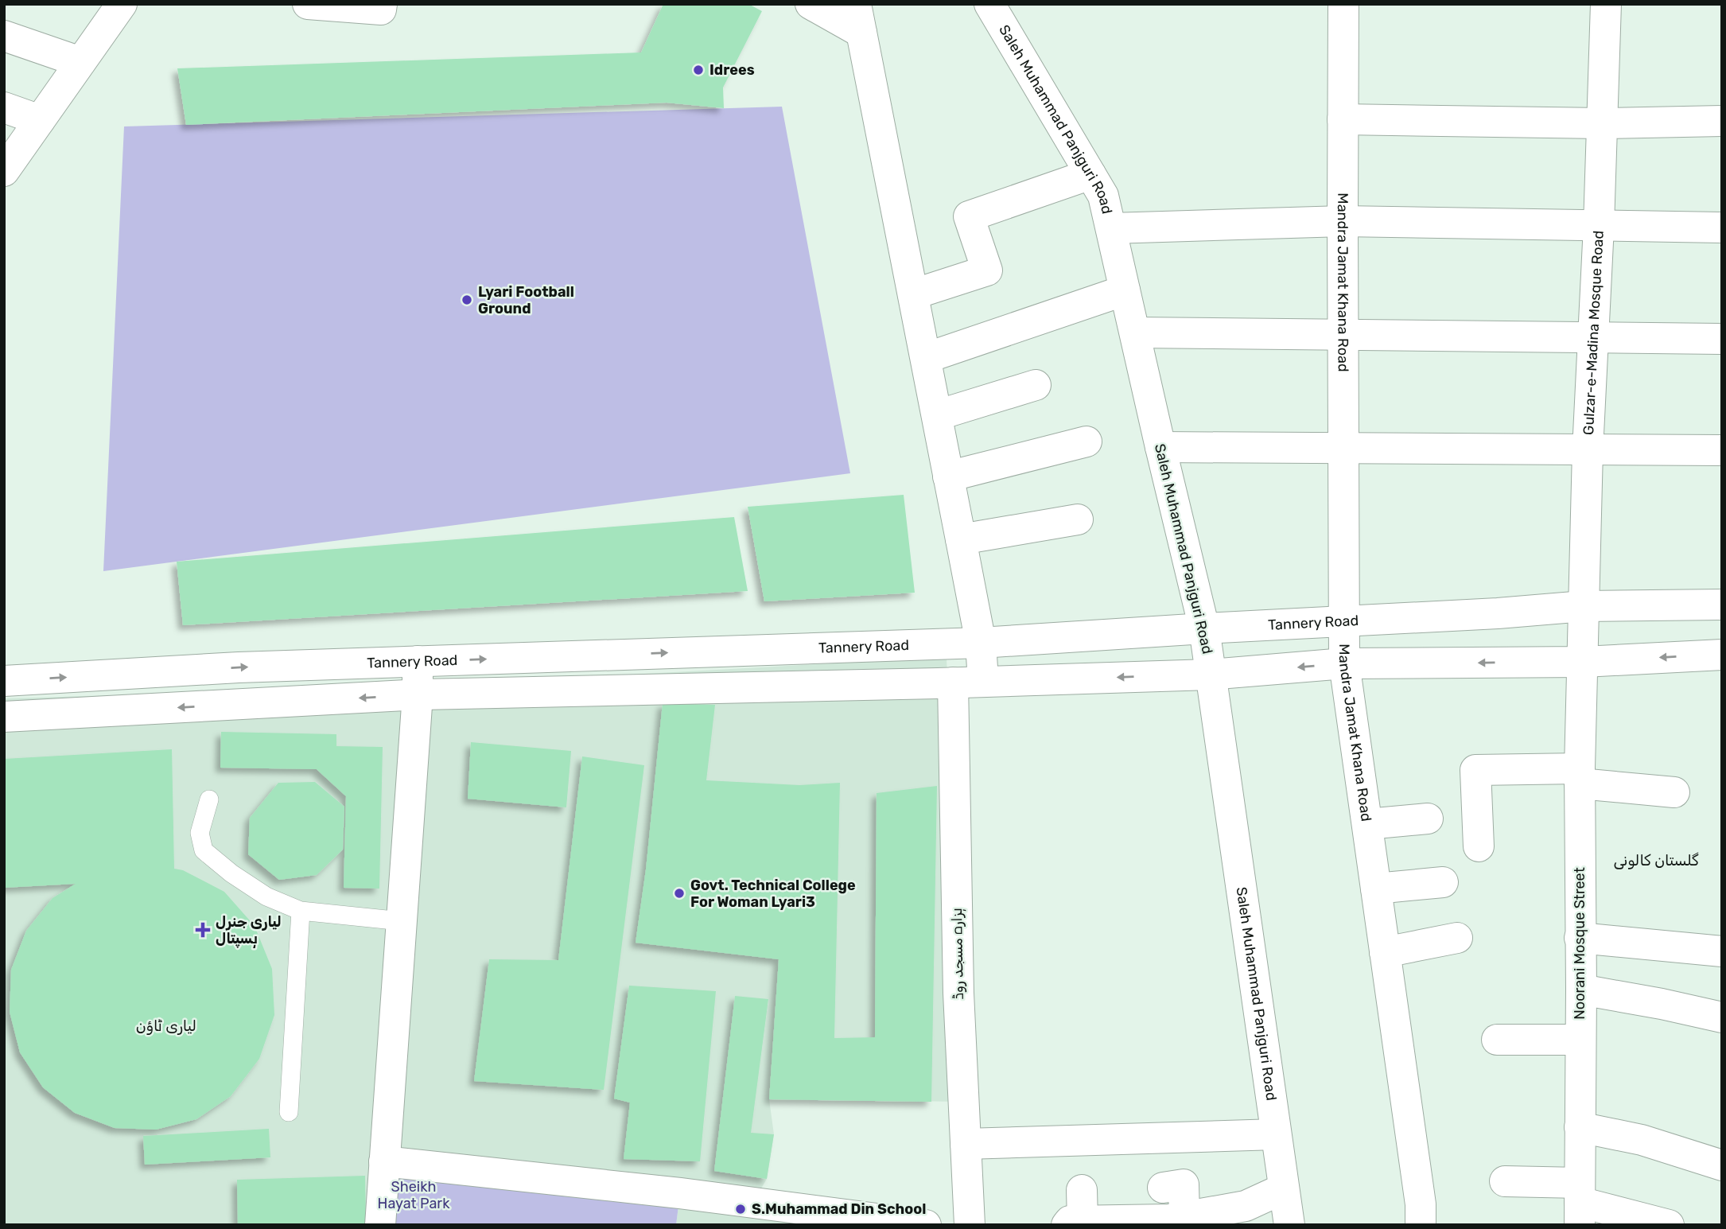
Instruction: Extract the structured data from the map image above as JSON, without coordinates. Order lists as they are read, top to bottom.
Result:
{
  "streets": {
    "street": [
      "Saleh Muhammad Panjguri Road",
      "Mandra Jamat Khana Road",
      "Gulzar-e-Madina Mosque Road",
      "Tannery Road",
      "Noorani Mosque Street",
      "ہزارہ مسجد روڈ"
    ]
  },
  "crossings": [
    ["Saleh Muhammad Panjguri Road", "Tannery Road"],
    ["Mandra Jamat Khana Road", "Tannery Road"],
    ["Gulzar-e-Madina Mosque Road", "Tannery Road"],
    ["Gulzar-e-Madina Mosque Road", "Noorani Mosque Street"]
  ],
  "districts": ["گلستان کالونی", "لیاری ٹاؤن"],
  "parks": ["Sheikh Hayat Park"],
  "places": {
    "other": [
      "Idrees",
      "Lyari Football Ground",
      "Govt. Technical College For Woman Lyari3",
      "S.Muhammad Din School"
    ],
    "health": ["لیاری جنرل ہسپتال"]
  }
}
